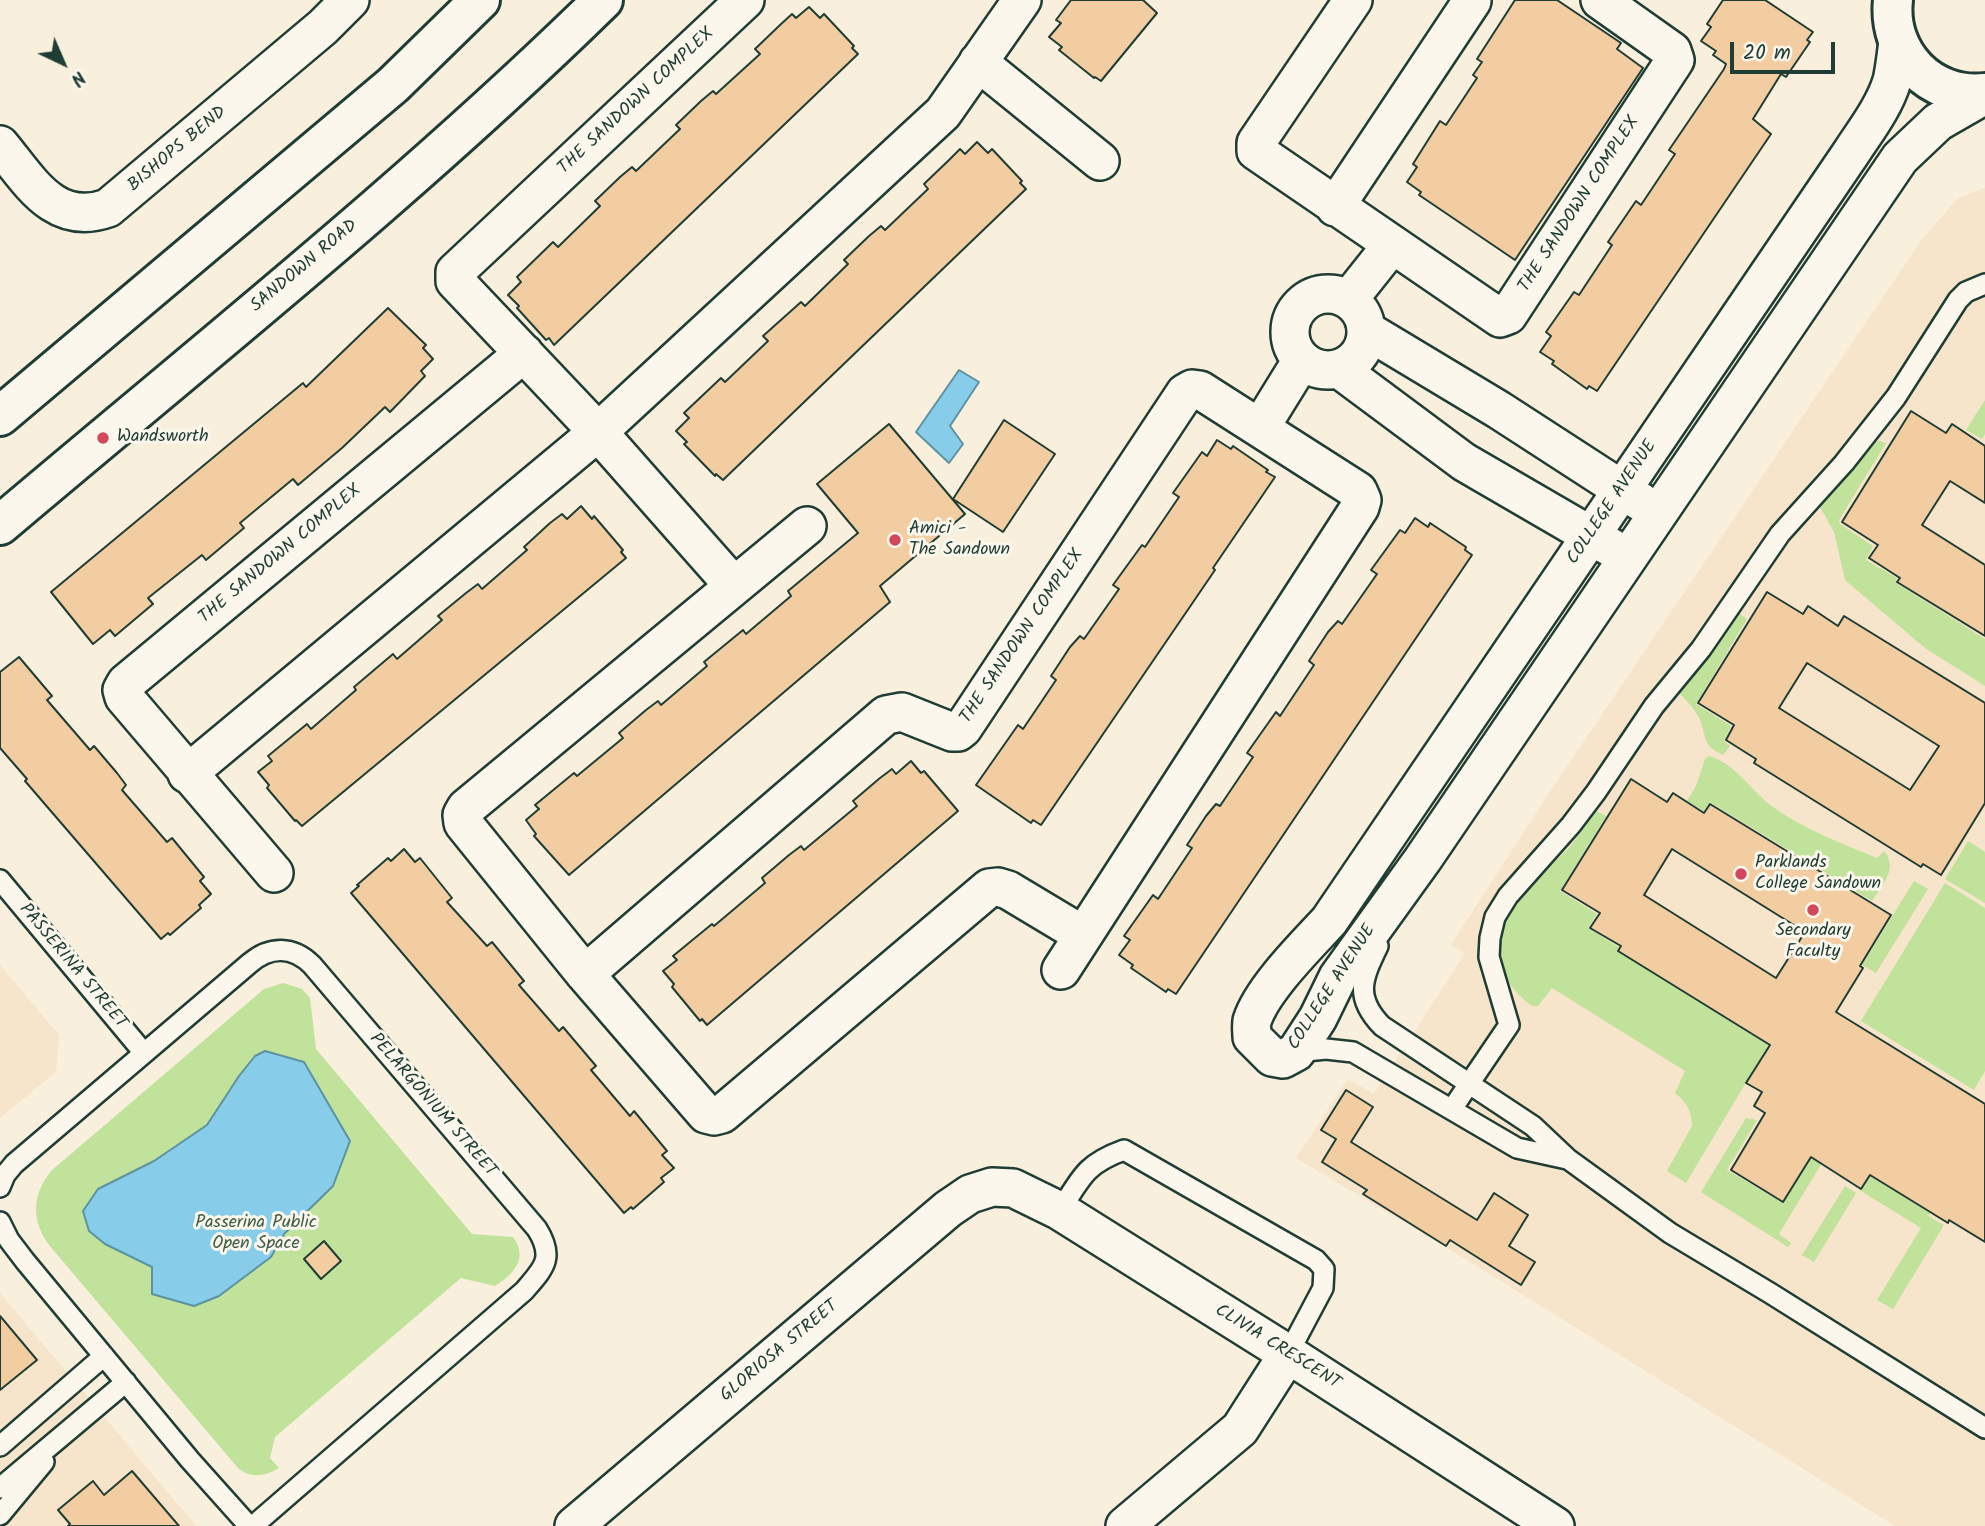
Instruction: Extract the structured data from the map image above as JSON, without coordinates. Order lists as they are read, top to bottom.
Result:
{
  "streets": {
    "main road": ["SANDOWN ROAD"],
    "street": [
      "THE SANDOWN COMPLEX",
      "BISHOPS BEND",
      "COLLEGE AVENUE",
      "CLIVIA CRESCENT",
      "GLORIOSA STREET"
    ],
    "lane": ["PASSERINA STREET", "PELARGONIUM STREET"]
  },
  "crossings": [
    ["PASSERINA STREET", "PELARGONIUM STREET"],
    ["CLIVIA CRESCENT", "GLORIOSA STREET"]
  ],
  "parks": ["Passerina Public Open Space"],
  "places": [
    "Wandsworth",
    "Amici - The Sandown",
    "Parklands College Sandown",
    "Secondary Faculty"
  ],
  "scale_bar": "20 m",
  "north": "bottom right"
}
